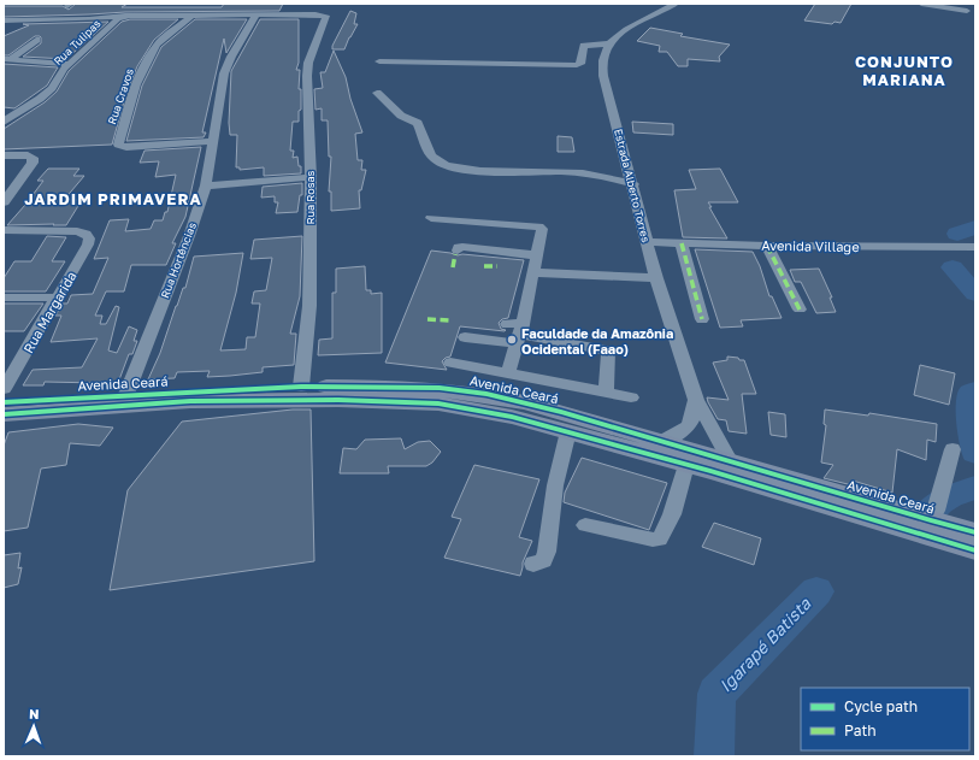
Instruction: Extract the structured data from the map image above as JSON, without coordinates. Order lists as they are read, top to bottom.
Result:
{
  "streets": {
    "main road": ["Avenida Ceará"],
    "street": [
      "Rua Tulipas",
      "Rua Cravos",
      "Estrada Alberto Torres",
      "Rua Rosas",
      "Avenida Village",
      "Rua Hortências",
      "Rua Margarida"
    ]
  },
  "crossings": [
    ["Rua Cravos", "Rua Hortências"],
    ["Estrada Alberto Torres", "Avenida Village"],
    ["Estrada Alberto Torres", "Avenida Ceará"],
    ["Rua Rosas", "Rua Hortências"],
    ["Rua Rosas", "Avenida Ceará"],
    ["Rua Hortências", "Avenida Ceará"]
  ],
  "districts": ["CONJUNTO MARIANA", "JARDIM PRIMAVERA"],
  "water": ["Igarapé Batista"],
  "places": ["Faculdade da Amazônia Ocidental (Faao)"],
  "legend": ["Cycle path", "Path"],
  "north": "top"
}
